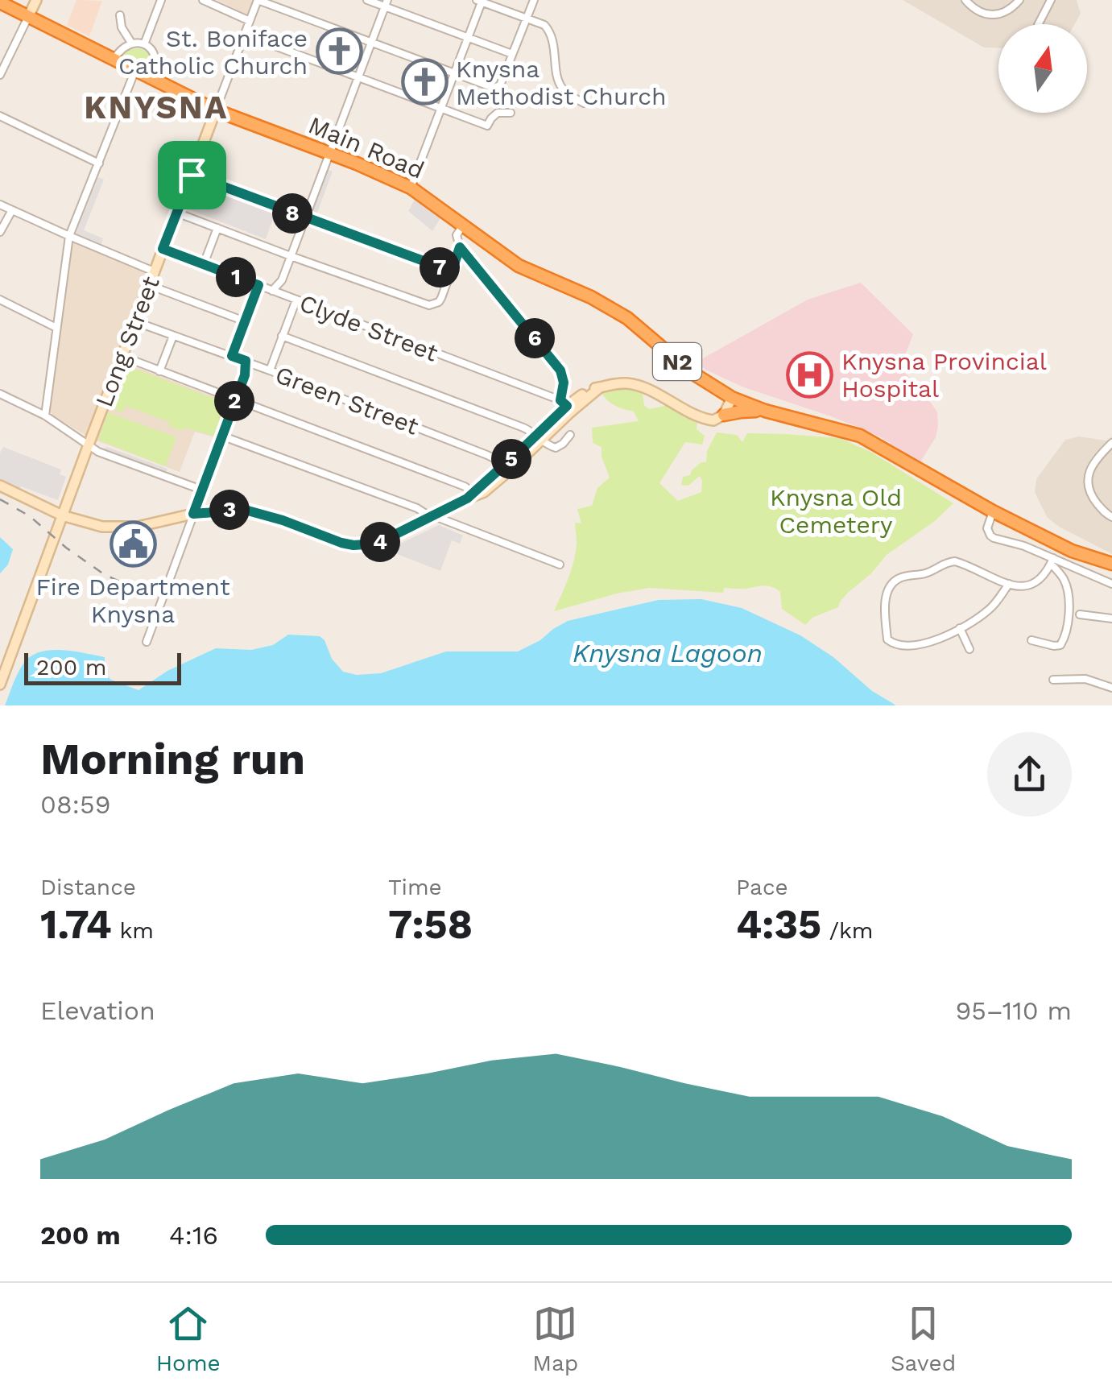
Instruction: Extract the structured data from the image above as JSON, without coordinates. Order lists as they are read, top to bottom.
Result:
{
  "streets": {
    "highway": ["Main Road", "N2"],
    "street": ["Clyde Street", "Long Street", "Green Street"]
  },
  "crossings": [
    ["Main Road", "Long Street"],
    ["Main Road", "N2"],
    ["Clyde Street", "Long Street"],
    ["Long Street", "Green Street"]
  ],
  "districts": ["KNYSNA"],
  "water": ["Knysna Lagoon"],
  "parks": ["Knysna Old Cemetery"],
  "places": {
    "church": ["St. Boniface Catholic Church", "Knysna Methodist Church"],
    "hospital": ["Knysna Provincial Hospital"],
    "public building": ["Fire Department Knysna"]
  },
  "scale_bar": "200 m",
  "north": "top",
  "page": {
    "pins": [
      "8",
      "7",
      "1",
      "6",
      "2",
      "5",
      "3",
      "4"
    ],
    "scale": "200 m",
    "heading": ["Morning run", "08:59"],
    "stats": [
      ["Distance", "1.74 km"],
      ["Time", "7:58"],
      ["Pace", "4:35 /km"]
    ],
    "chart": ["Elevation", "95–110 m"],
    "list": [
      {
        "name": "200 m",
        "note": "4:16"
      }
    ],
    "tabs": ["Home", "Map", "Saved"]
  }
}
